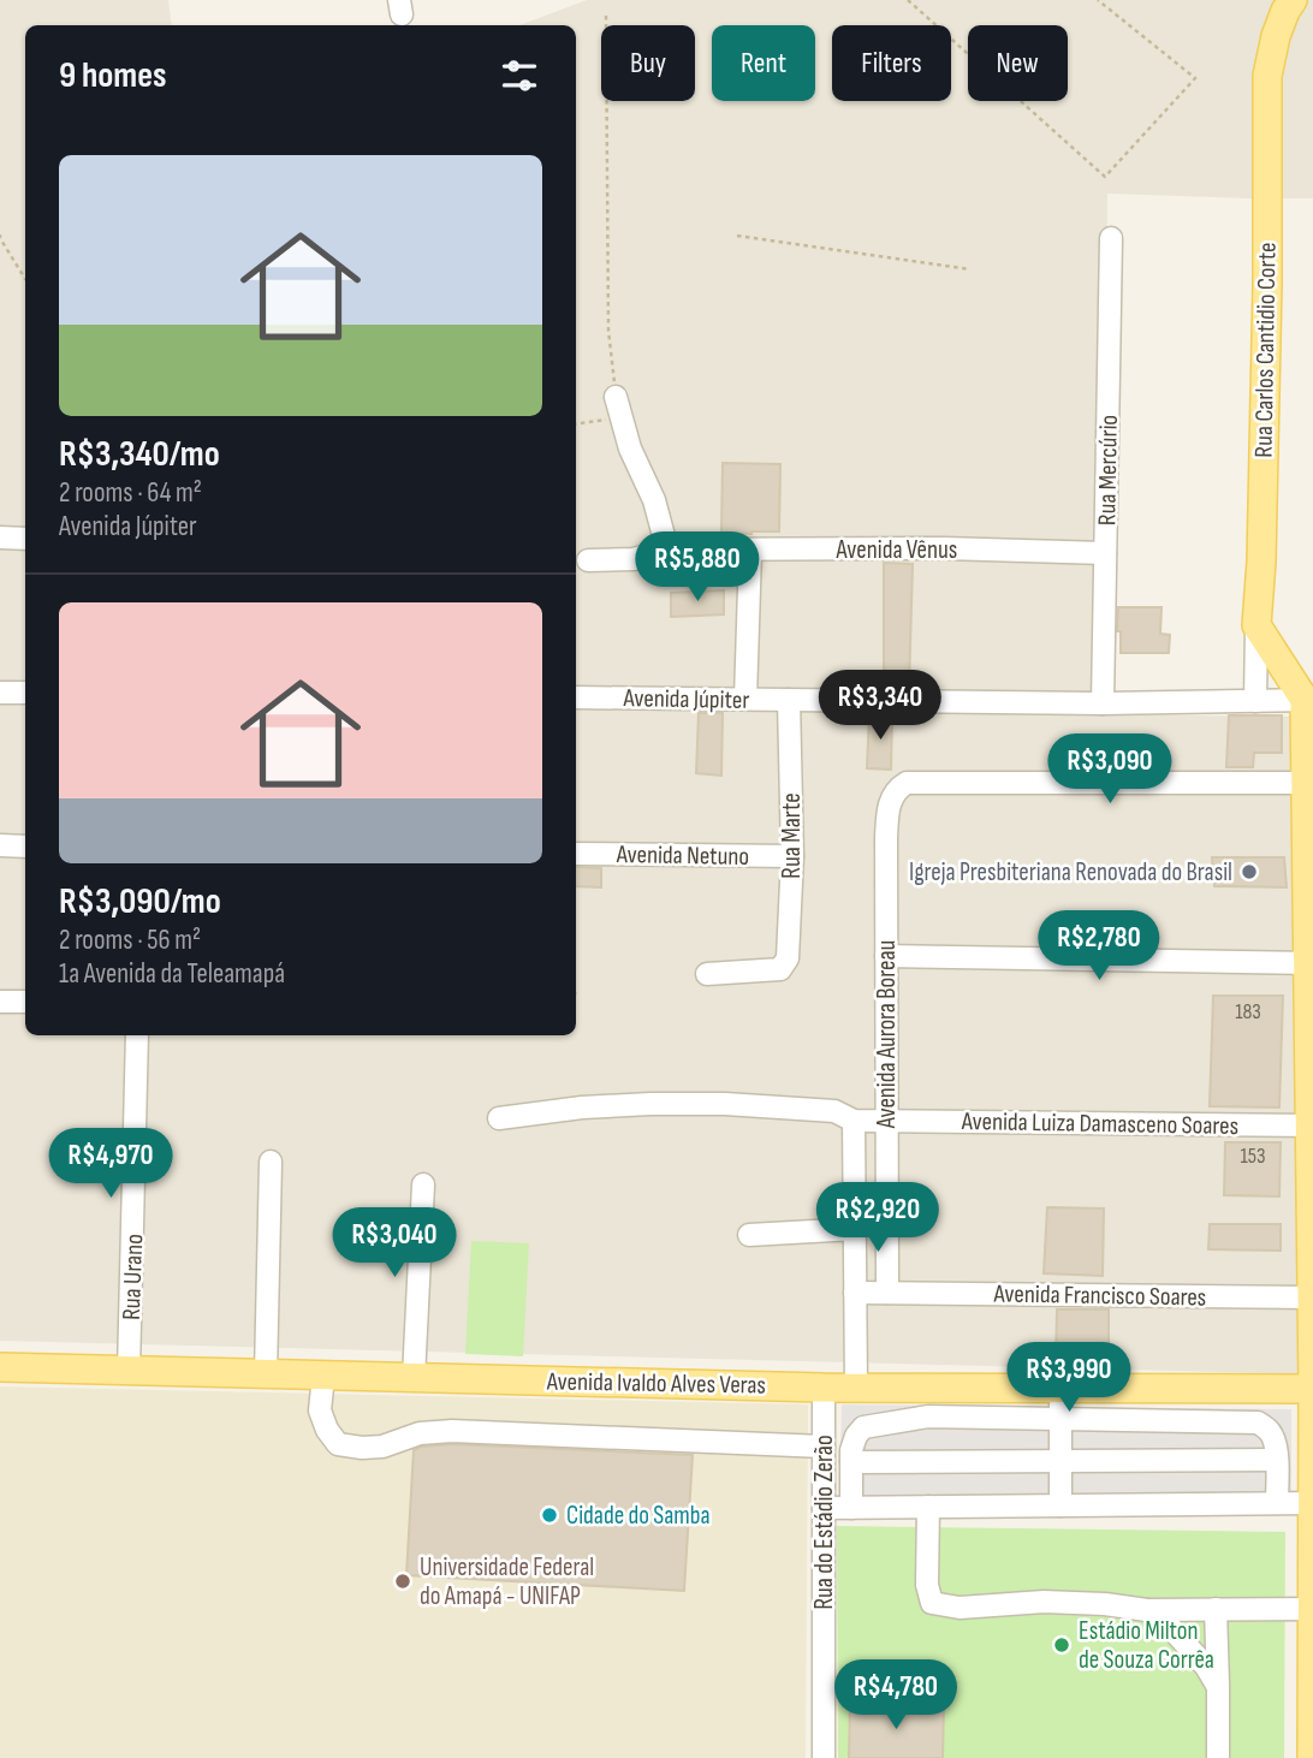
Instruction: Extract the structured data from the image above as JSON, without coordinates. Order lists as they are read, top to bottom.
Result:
{
  "streets": {
    "main road": ["Rua Carlos Cantidio Corte", "Avenida Ivaldo Alves Veras"],
    "street": [
      "Rua Mercúrio",
      "Avenida Vênus",
      "Avenida Júpiter",
      "Rua Marte",
      "Avenida Netuno",
      "Avenida Aurora Boreau",
      "Avenida Luiza Damasceno Soares",
      "Rua Urano",
      "Avenida Francisco Soares",
      "Rua do Estádio Zerão"
    ]
  },
  "crossings": [
    ["Rua Carlos Cantidio Corte", "Avenida Júpiter"],
    ["Rua Mercúrio", "Avenida Vênus"],
    ["Rua Mercúrio", "Avenida Júpiter"],
    ["Avenida Júpiter", "Rua Marte"],
    ["Rua Marte", "Avenida Netuno"],
    ["Avenida Aurora Boreau", "Avenida Luiza Damasceno Soares"],
    ["Avenida Aurora Boreau", "Avenida Francisco Soares"],
    ["Rua Urano", "Avenida Ivaldo Alves Veras"],
    ["Avenida Ivaldo Alves Veras", "Rua do Estádio Zerão"]
  ],
  "places": [
    "Igreja Presbiteriana Renovada do Brasil",
    "Cidade do Samba",
    "Universidade Federal do Amapá - UNIFAP",
    "Estádio Milton de Souza Corrêa"
  ],
  "house_numbers": ["183", "153"],
  "page": {
    "chip": [
      "Buy",
      "Rent",
      "Filters",
      "New"
    ],
    "heading": "9 homes",
    "list": [
      {
        "name": "R$3,340/mo",
        "note": "2 rooms · 64 m² · Avenida Júpiter"
      },
      {
        "name": "R$3,090/mo",
        "note": "2 rooms · 56 m² · 1a Avenida da Teleamapá"
      }
    ],
    "price": [
      "R$5,880",
      "R$3,340",
      "R$3,090",
      "R$2,780",
      "R$4,970",
      "R$2,920",
      "R$3,040",
      "R$3,990",
      "R$4,780"
    ]
  }
}
